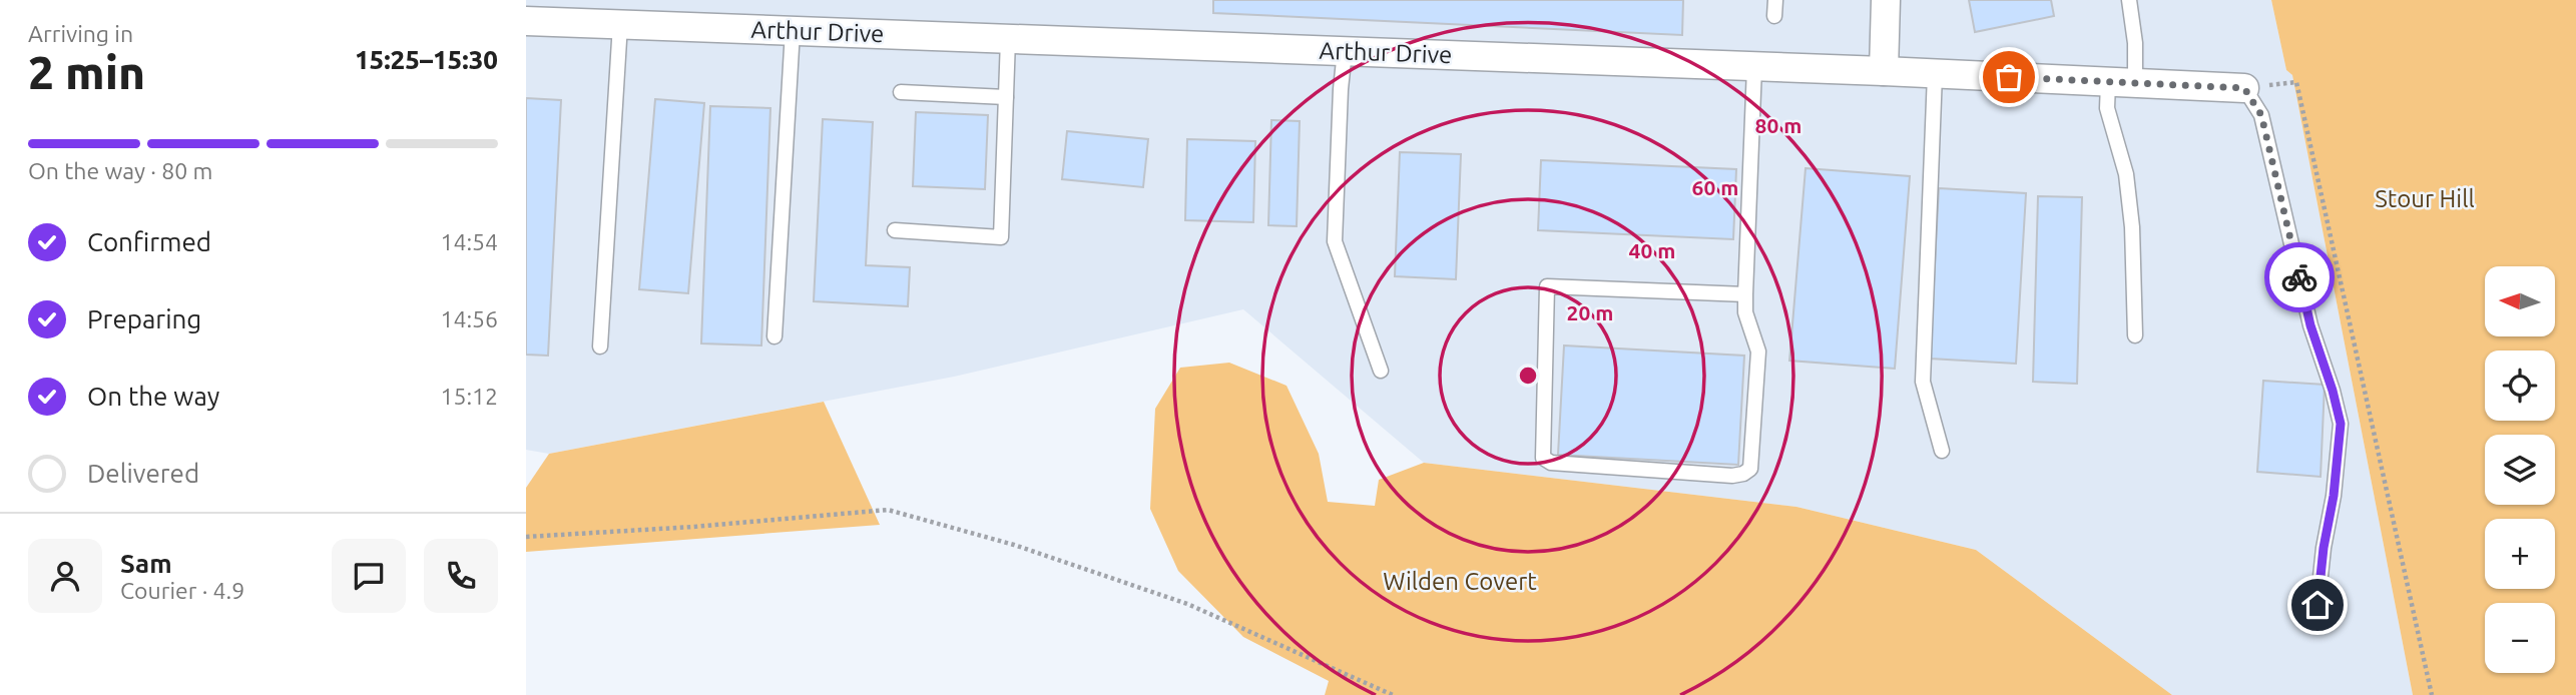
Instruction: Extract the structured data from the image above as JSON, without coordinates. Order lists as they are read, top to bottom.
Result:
{
  "streets": {
    "street": ["Arthur Drive"]
  },
  "parks": ["Stour Hill", "Wilden Covert"],
  "north": "left",
  "page": {
    "heading": ["2 min", "Arriving in", "15:25–15:30"],
    "panel": ["Sam", "Courier · 4.9"],
    "bar": "On the way · 80 m",
    "list": [
      ["Confirmed", "14:54"],
      ["Preparing", "14:56"],
      ["On the way", "15:12"],
      "Delivered"
    ],
    "map_buttons": ["+", "−"]
  },
  "rings": [
    "80 m",
    "60 m",
    "40 m",
    "20 m"
  ]
}
